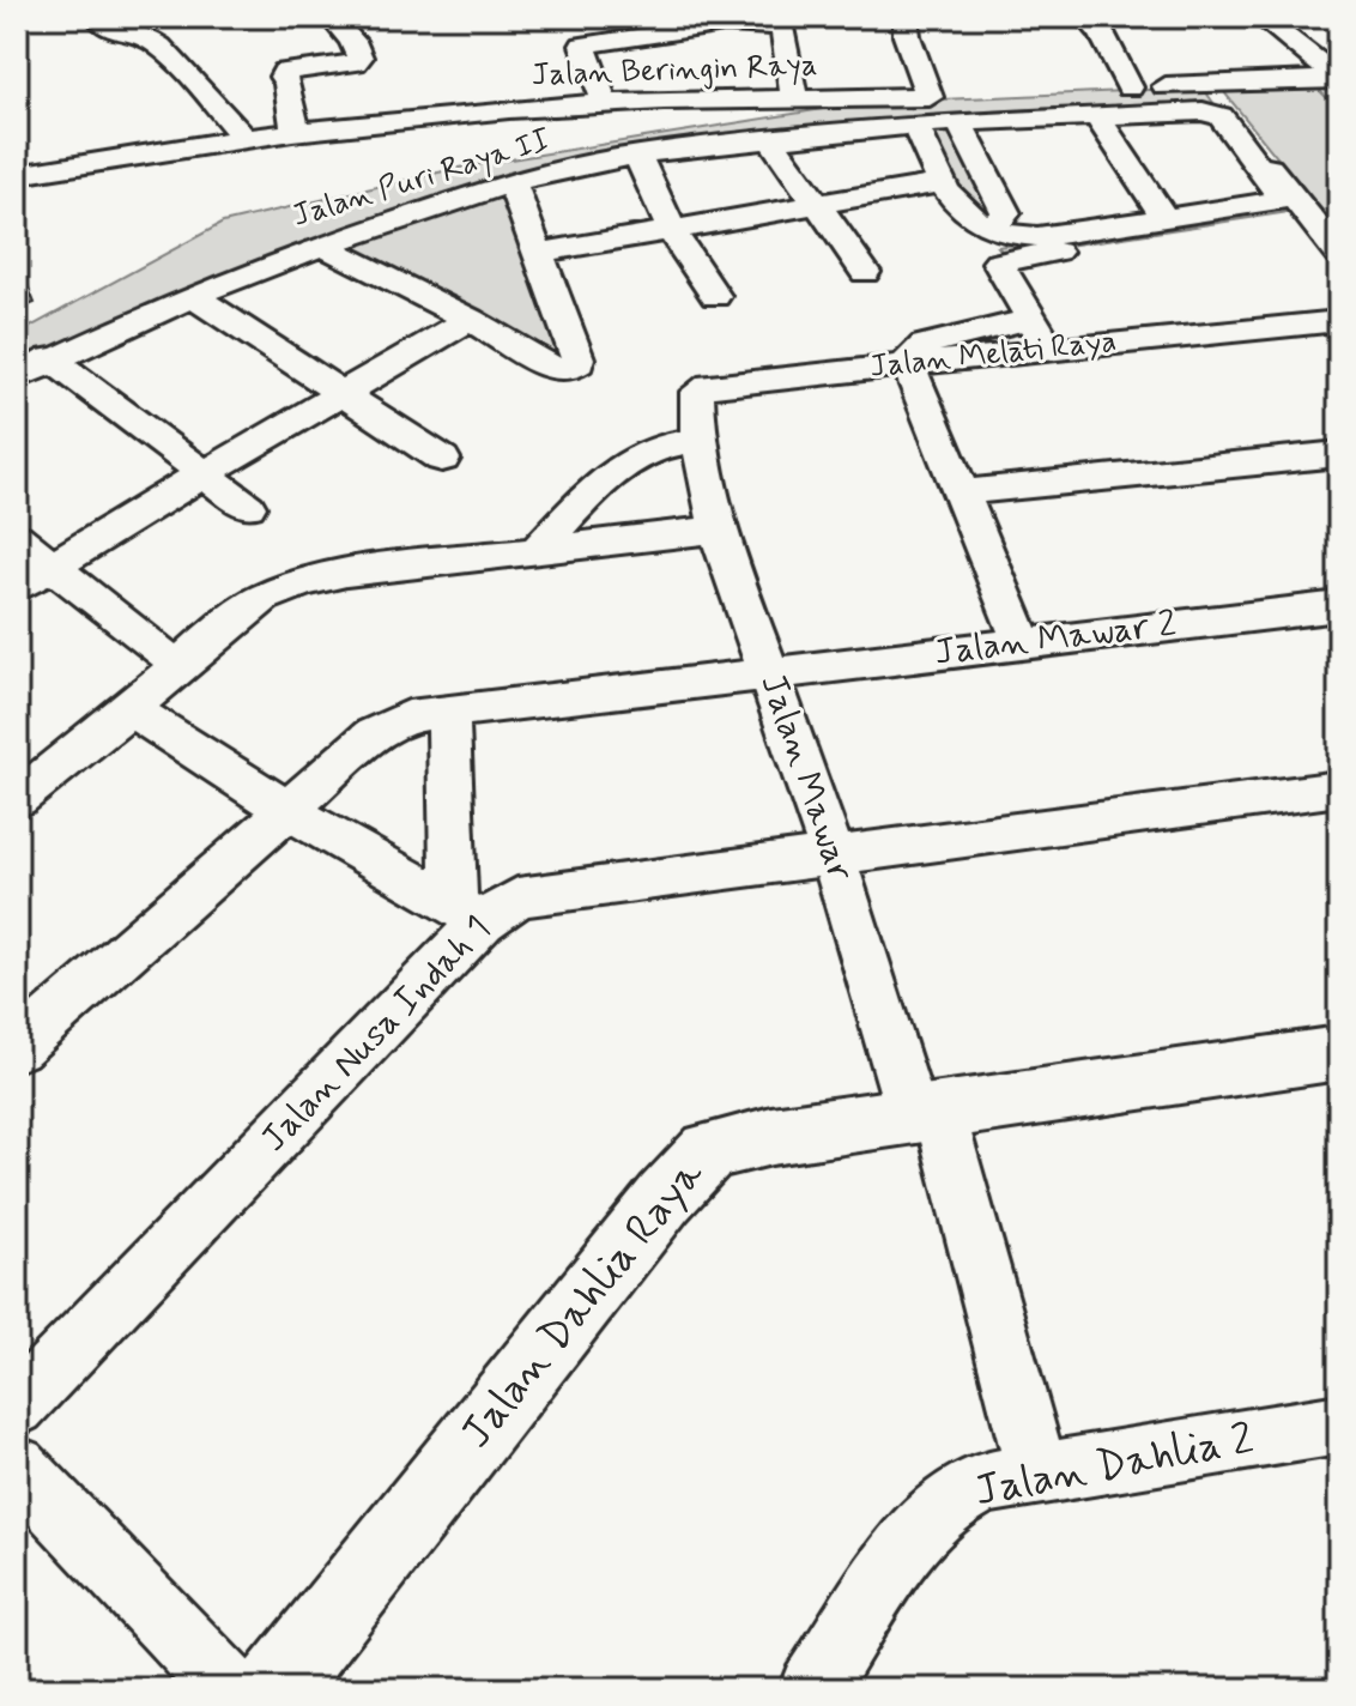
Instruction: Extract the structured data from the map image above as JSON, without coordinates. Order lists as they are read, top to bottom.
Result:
{
  "streets": {
    "street": [
      "Jalan Beringin Raya",
      "Jalan Puri Raya II",
      "Jalan Melati Raya",
      "Jalan Mawar 2",
      "Jalan Mawar",
      "Jalan Nusa Indah 1",
      "Jalan Dahlia Raya",
      "Jalan Dahlia 2"
    ]
  },
  "crossings": [
    ["Jalan Melati Raya", "Jalan Mawar"],
    ["Jalan Mawar 2", "Jalan Mawar"],
    ["Jalan Mawar", "Jalan Nusa Indah 1"],
    ["Jalan Mawar", "Jalan Dahlia Raya"],
    ["Jalan Mawar", "Jalan Dahlia 2"]
  ]
}
